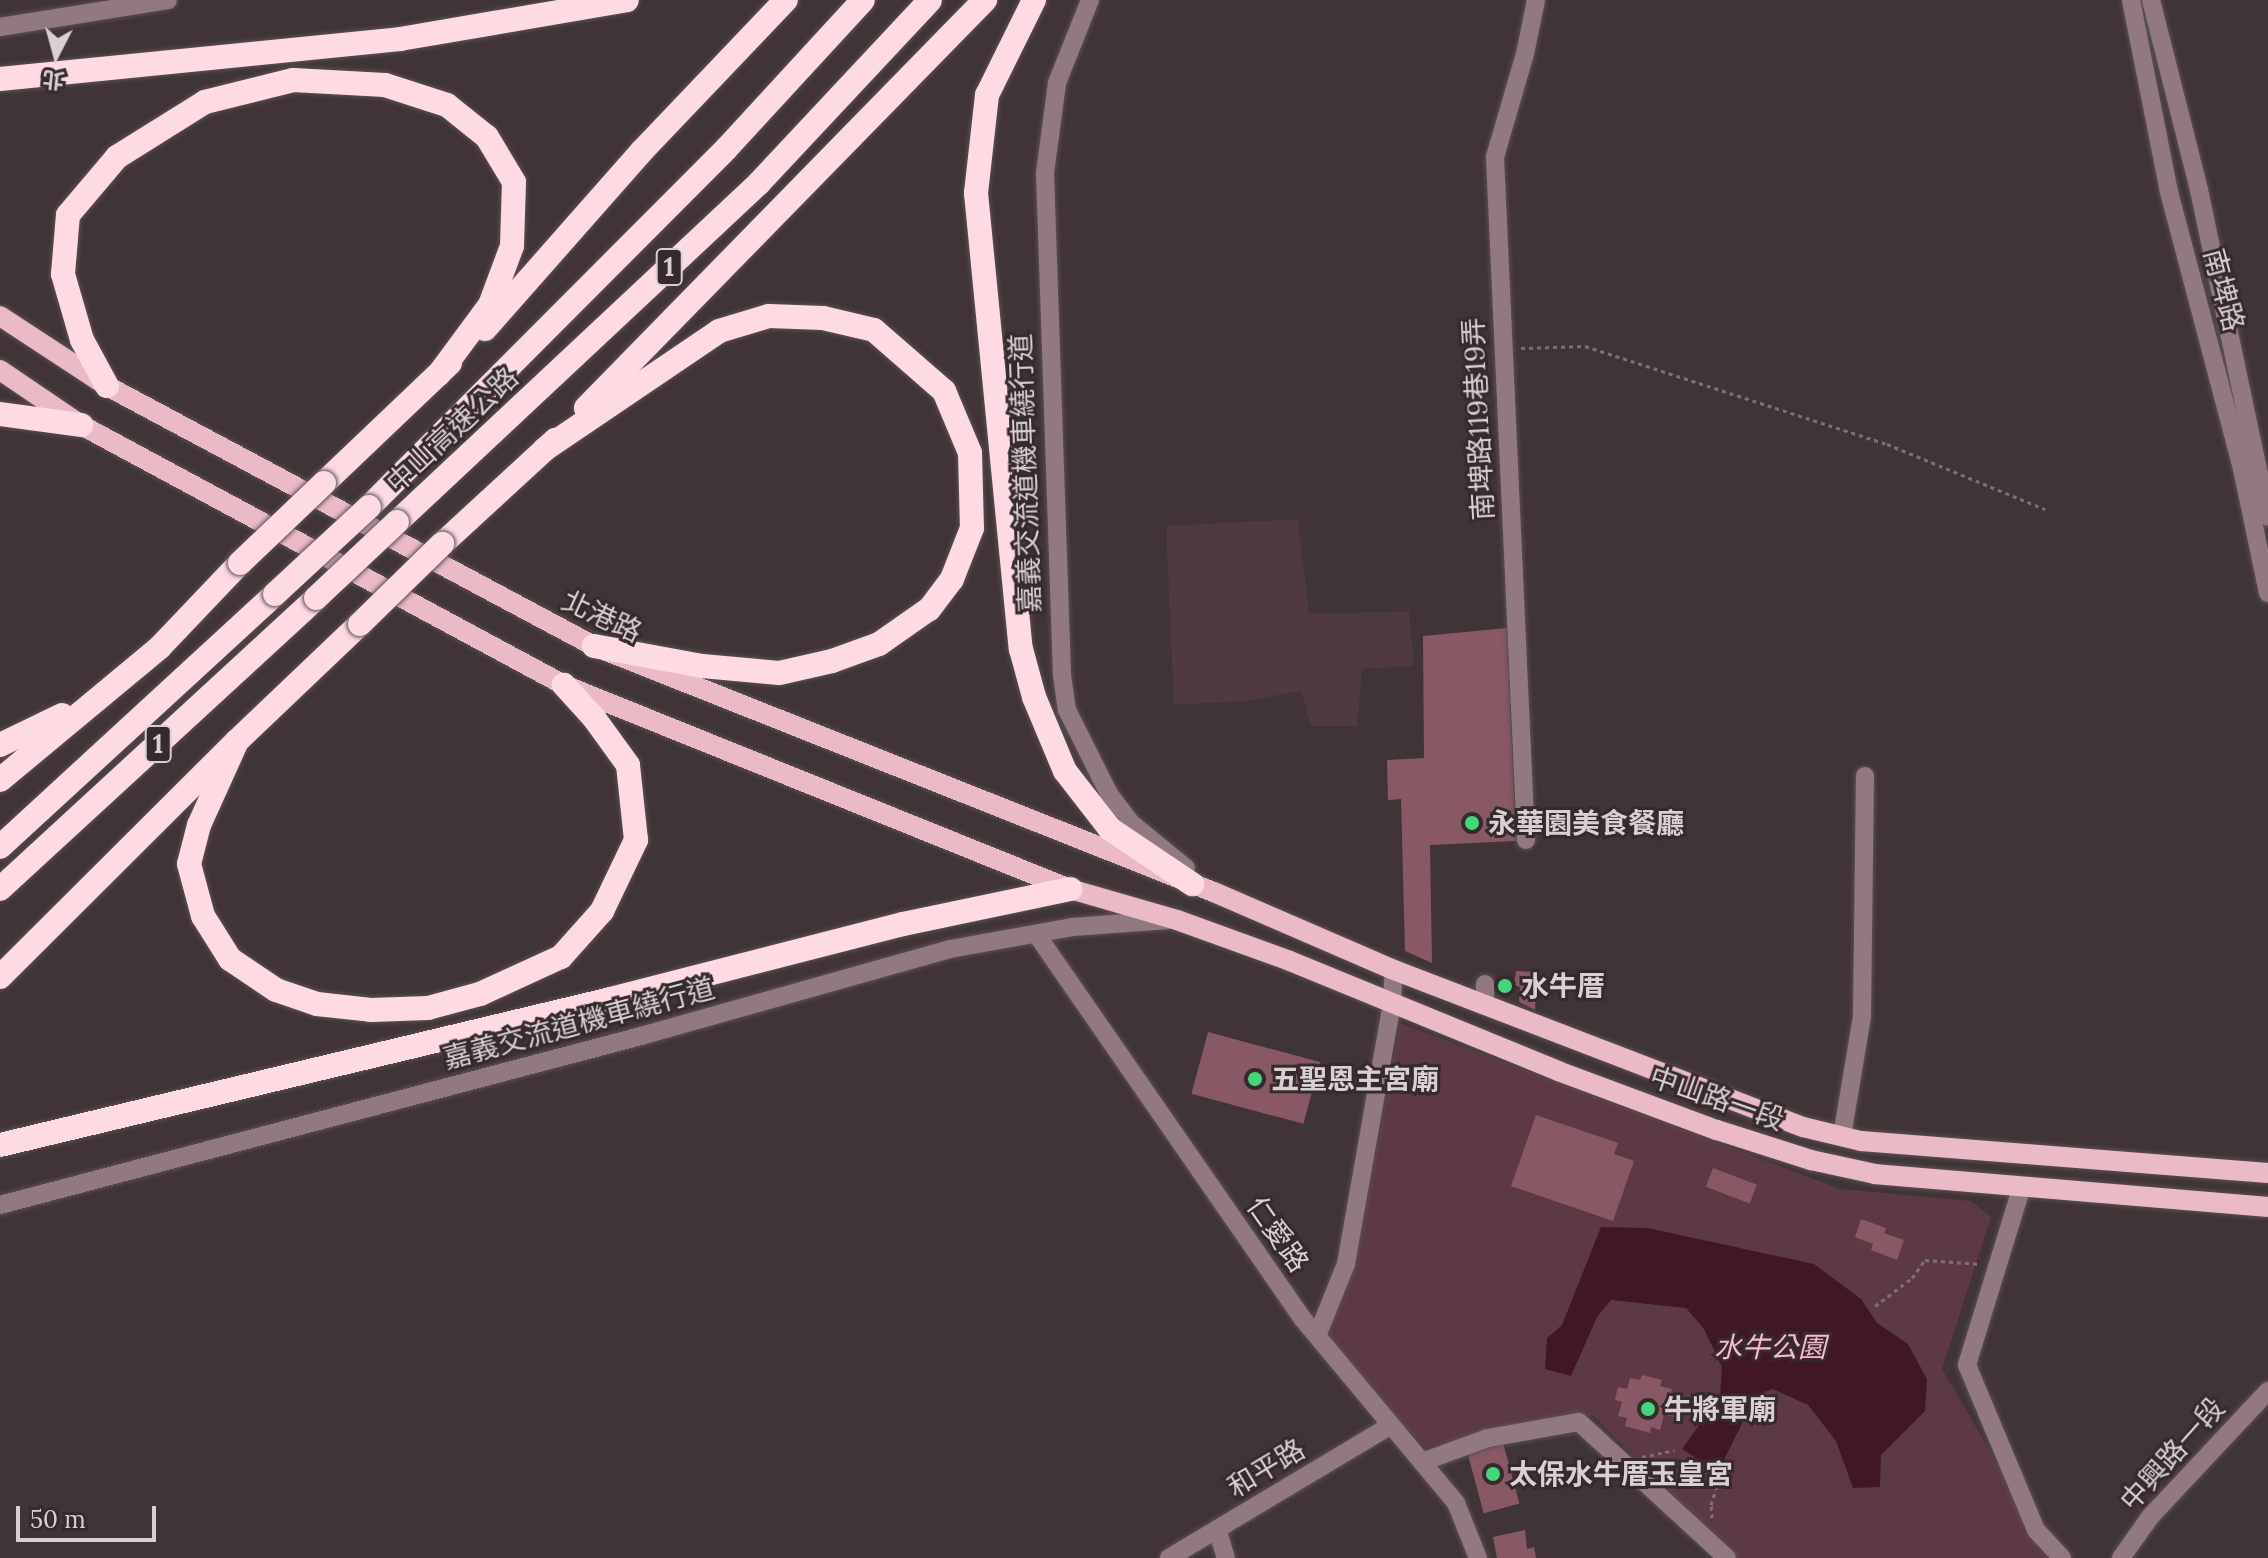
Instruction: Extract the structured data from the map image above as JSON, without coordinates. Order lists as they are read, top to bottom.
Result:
{
  "streets": {
    "highway": ["1", "中山高速公路"],
    "main road": ["北港路", "中山路一段"],
    "street": [
      "南埤路",
      "南埤路119巷19弄",
      "嘉義交流道機車繞行道",
      "仁愛路",
      "中興路一段",
      "和平路"
    ]
  },
  "crossings": [
    ["嘉義交流道機車繞行道", "北港路"],
    ["嘉義交流道機車繞行道", "中山路一段"],
    ["嘉義交流道機車繞行道", "仁愛路"],
    ["北港路", "中山路一段"],
    ["仁愛路", "和平路"]
  ],
  "parks": ["水牛公園"],
  "places": [
    "永華園美食餐廳",
    "水牛厝",
    "五聖恩主宮廟",
    "牛將軍廟",
    "太保水牛厝玉皇宮"
  ],
  "scale_bar": "50 m",
  "north": "bottom"
}
